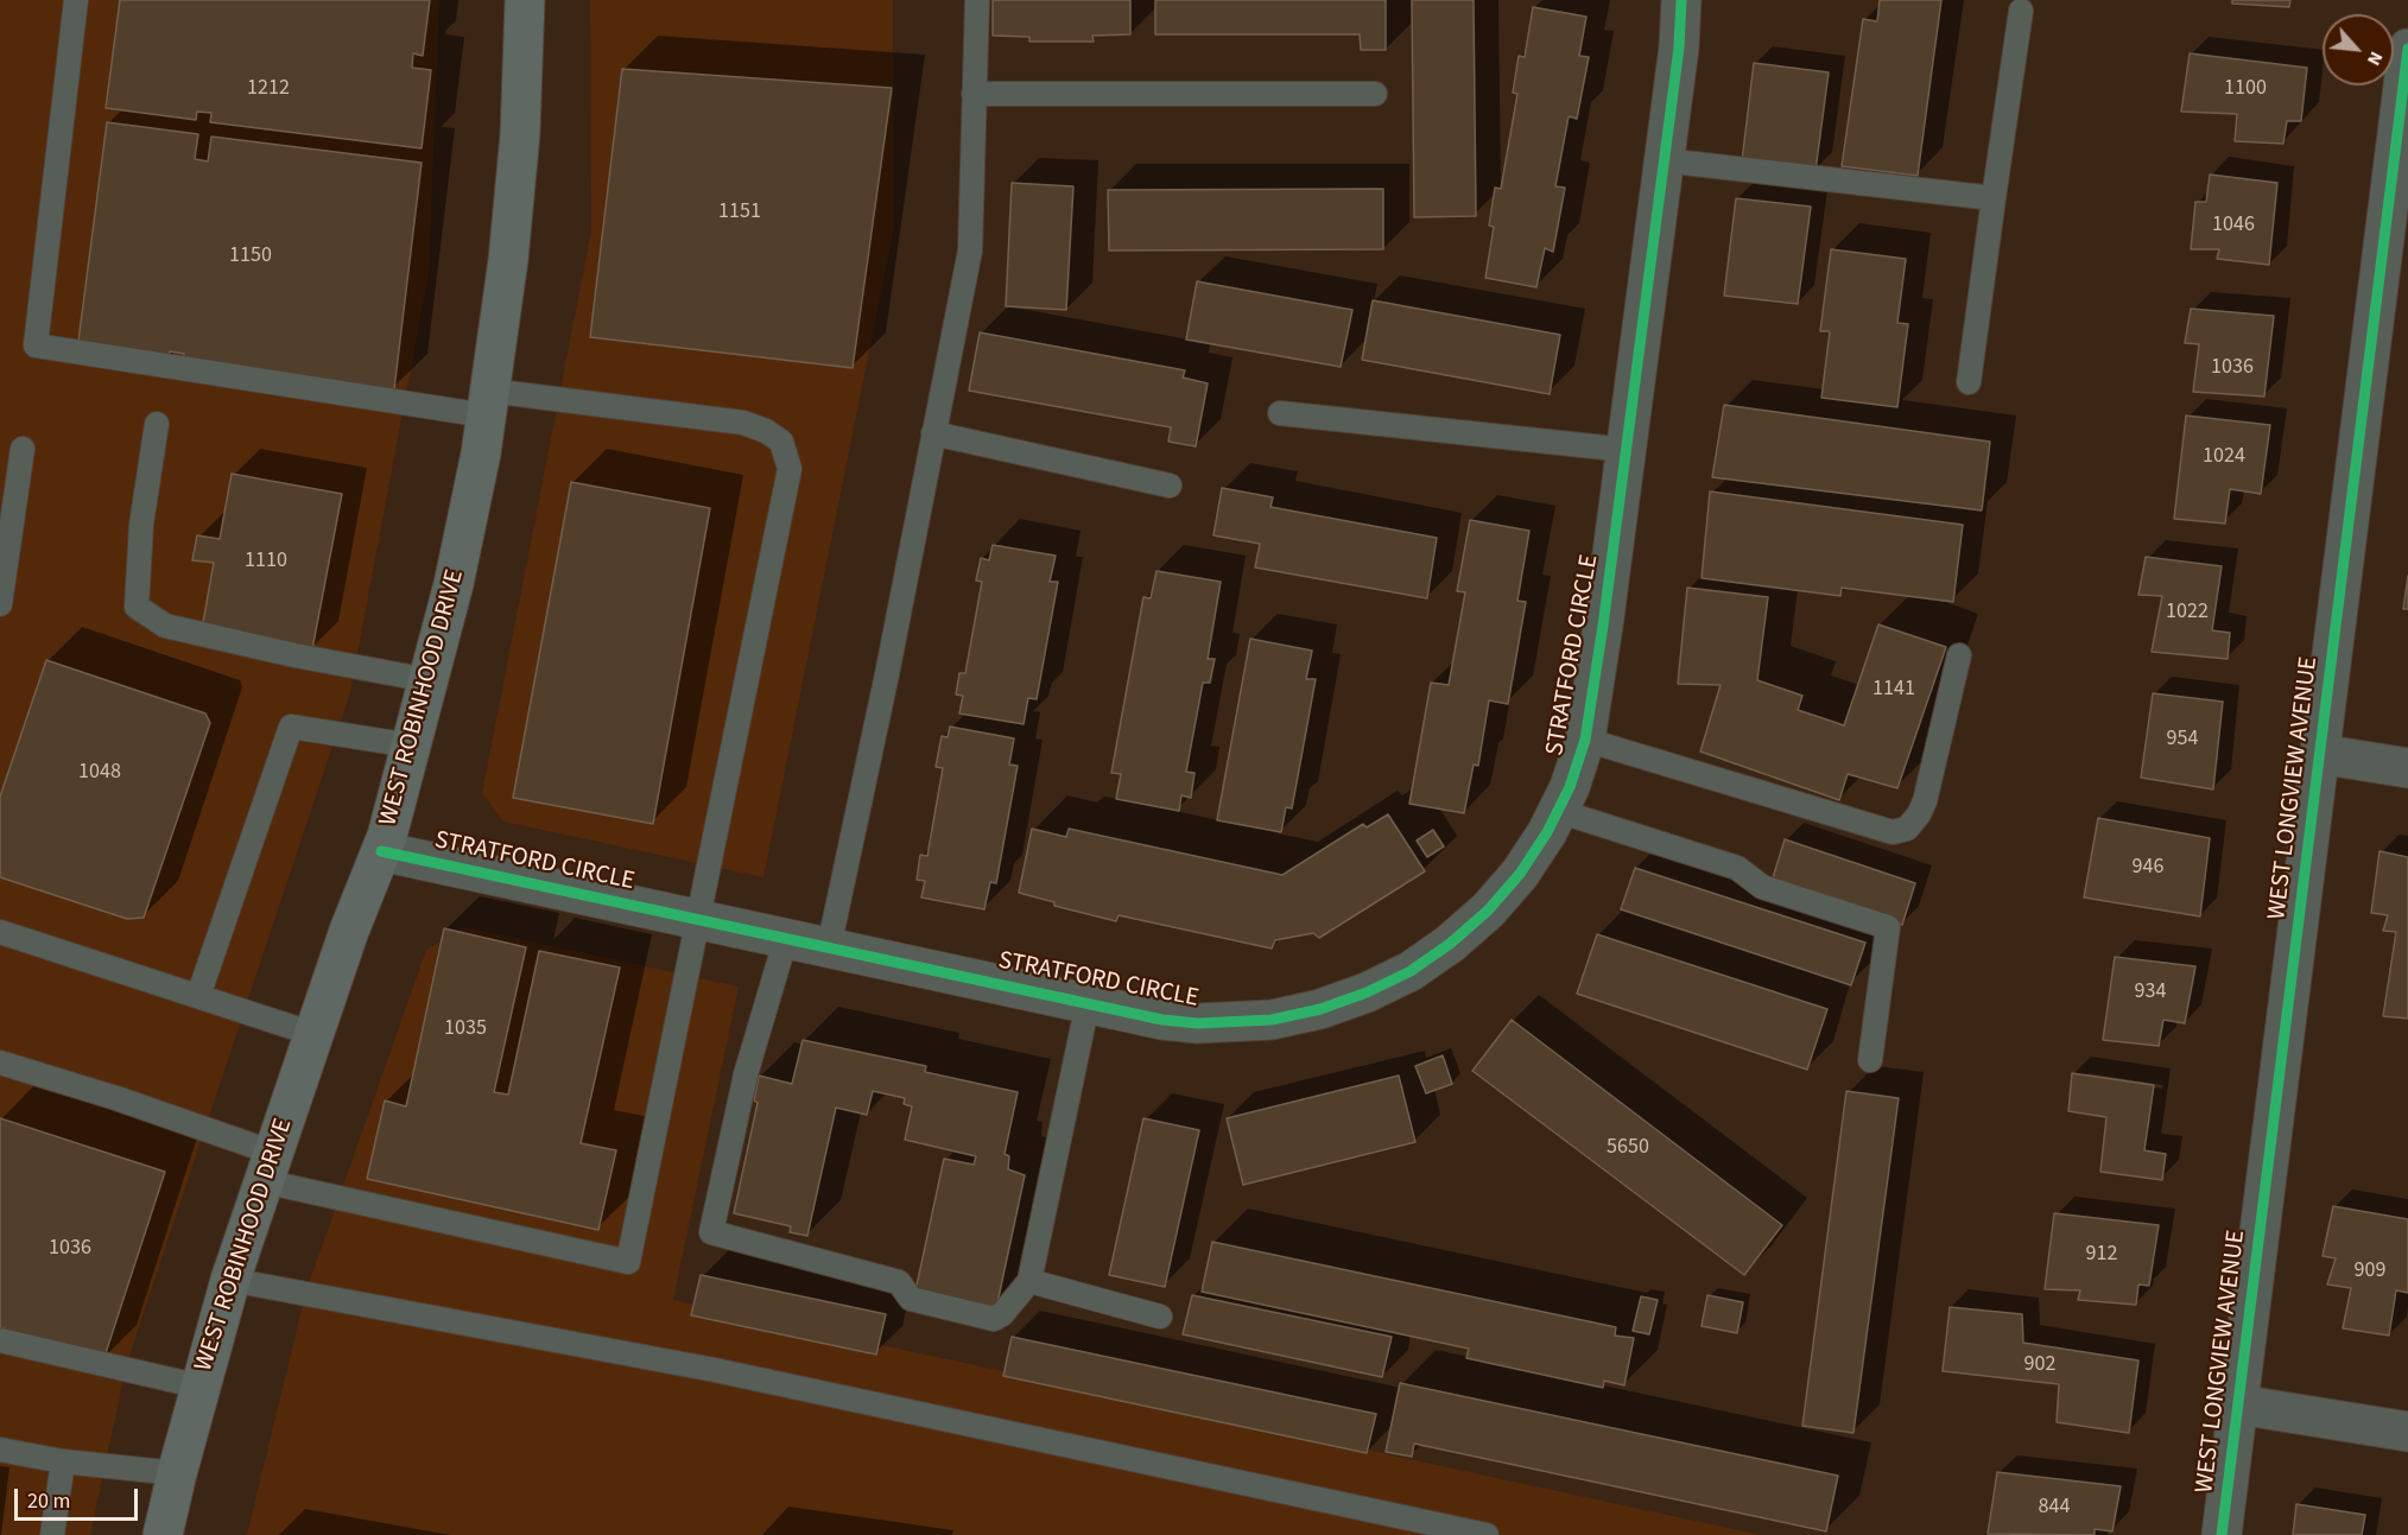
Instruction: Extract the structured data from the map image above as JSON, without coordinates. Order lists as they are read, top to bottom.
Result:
{
  "streets": {
    "main road": ["WEST ROBINHOOD DRIVE"],
    "street": ["STRATFORD CIRCLE", "WEST LONGVIEW AVENUE"]
  },
  "crossings": [
    ["STRATFORD CIRCLE", "WEST ROBINHOOD DRIVE"]
  ],
  "house_numbers": [
    "1212",
    "1100",
    "1151",
    "1046",
    "1150",
    "1036",
    "1024",
    "1110",
    "1022",
    "1141",
    "954",
    "1048",
    "946",
    "934",
    "1035",
    "5650",
    "1036",
    "912",
    "909",
    "902",
    "844"
  ],
  "scale_bar": "20 m",
  "north": "bottom right"
}
